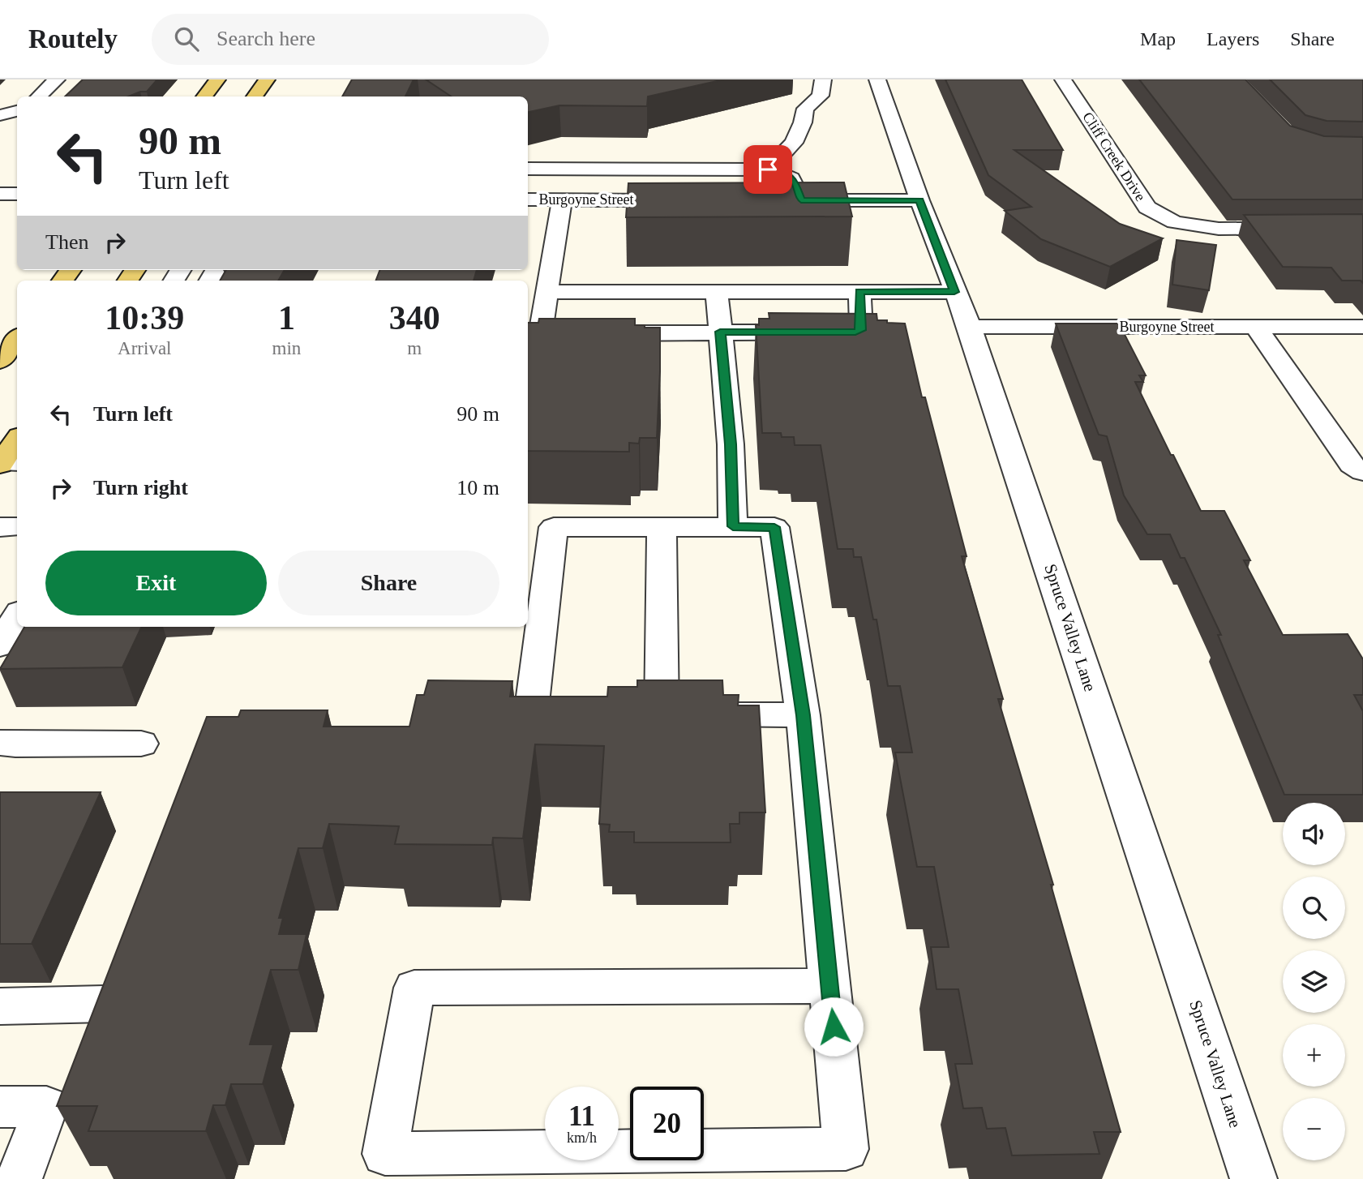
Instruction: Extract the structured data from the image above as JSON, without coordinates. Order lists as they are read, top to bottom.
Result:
{
  "streets": {
    "street": ["Cliff Creek Drive", "Burgoyne Street", "Spruce Valley Lane"]
  },
  "crossings": [
    ["Burgoyne Street", "Spruce Valley Lane"]
  ],
  "page": {
    "header": "Routely",
    "search": "Search here",
    "nav": ["Map", "Layers", "Share"],
    "turn": ["90 m", "Turn left"],
    "then": "Then",
    "eta": [
      "10:39",
      "Arrival",
      "1",
      "min",
      "340",
      "m"
    ],
    "list": [
      {
        "name": "Turn left",
        "value": "90 m"
      },
      {
        "name": "Turn right",
        "value": "10 m"
      }
    ],
    "buttons": ["Exit", "Share"],
    "map_buttons": ["+", "−"],
    "speed": "11 km/h",
    "limit": "20"
  }
}
